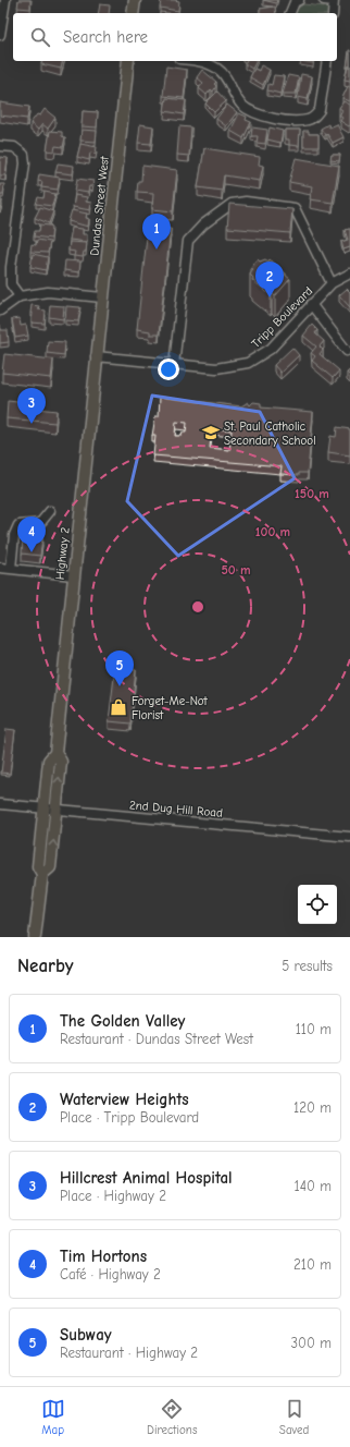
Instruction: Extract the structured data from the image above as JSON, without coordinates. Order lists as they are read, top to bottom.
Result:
{
  "streets": {
    "main road": ["Dundas Street West", "Highway 2"],
    "street": ["Tripp Boulevard", "2nd Dug Hill Road"]
  },
  "crossings": [
    ["Dundas Street West", "Tripp Boulevard"],
    ["Dundas Street West", "Highway 2"],
    ["Tripp Boulevard", "Highway 2"],
    ["Highway 2", "2nd Dug Hill Road"]
  ],
  "places": {
    "school or university": ["St. Paul Catholic Secondary School"],
    "shop": ["Forget-Me-Not Florist"]
  },
  "page": {
    "search": "Search here",
    "pins": [
      "1",
      "2",
      "3",
      "4",
      "5"
    ],
    "heading": ["Nearby", "5 results"],
    "list": [
      {
        "mark": "1",
        "name": "The Golden Valley",
        "note": "Restaurant · Dundas Street West",
        "value": "110 m"
      },
      {
        "mark": "2",
        "name": "Waterview Heights",
        "note": "Place · Tripp Boulevard",
        "value": "120 m"
      },
      {
        "mark": "3",
        "name": "Hillcrest Animal Hospital",
        "note": "Place · Highway 2",
        "value": "140 m"
      },
      {
        "mark": "4",
        "name": "Tim Hortons",
        "note": "Café · Highway 2",
        "value": "210 m"
      },
      {
        "mark": "5",
        "name": "Subway",
        "note": "Restaurant · Highway 2",
        "value": "300 m"
      }
    ],
    "nav": ["Map", "Directions", "Saved"]
  },
  "rings": ["150 m", "100 m", "50 m"]
}
